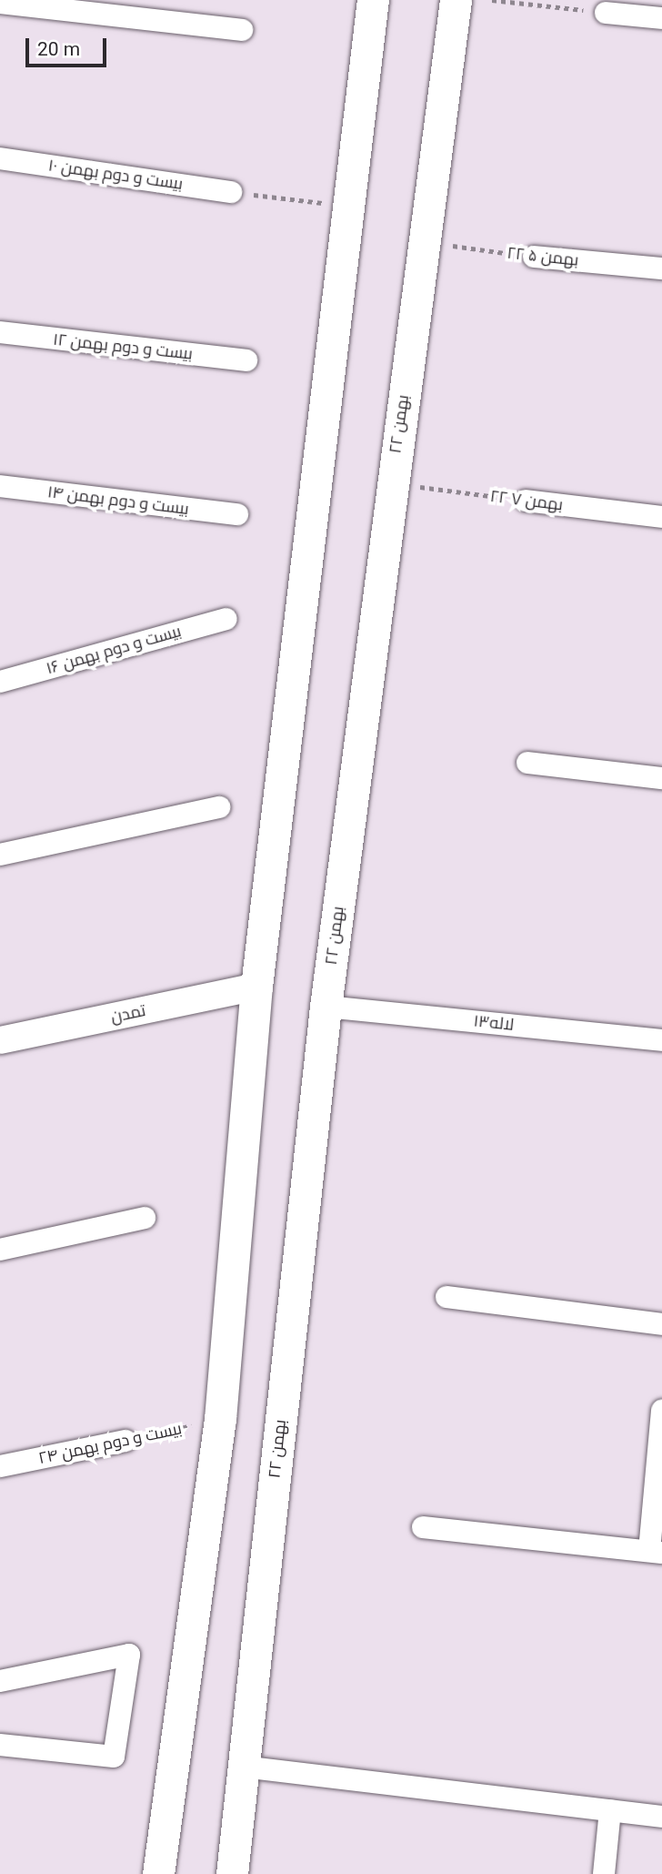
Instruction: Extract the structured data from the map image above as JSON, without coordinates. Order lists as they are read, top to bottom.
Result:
{
  "streets": {
    "main road": ["۲۲ بهمن"],
    "street": [
      "بیست و دوم بهمن ۱۰",
      "۲۲ بهمن ۵",
      "بیست و دوم بهمن ۱۲",
      "بیست و دوم بهمن ۱۴",
      "۲۲ بهمن ۷",
      "بیست و دوم بهمن ۱۶",
      "تمدن",
      "لاله۱۳",
      "بیست و دوم بهمن ۲۴"
    ]
  },
  "crossings": [
    ["۲۲ بهمن ۵", "۲۲ بهمن"],
    ["۲۲ بهمن", "۲۲ بهمن ۷"],
    ["۲۲ بهمن", "لاله۱۳"]
  ],
  "scale_bar": "20 m"
}
